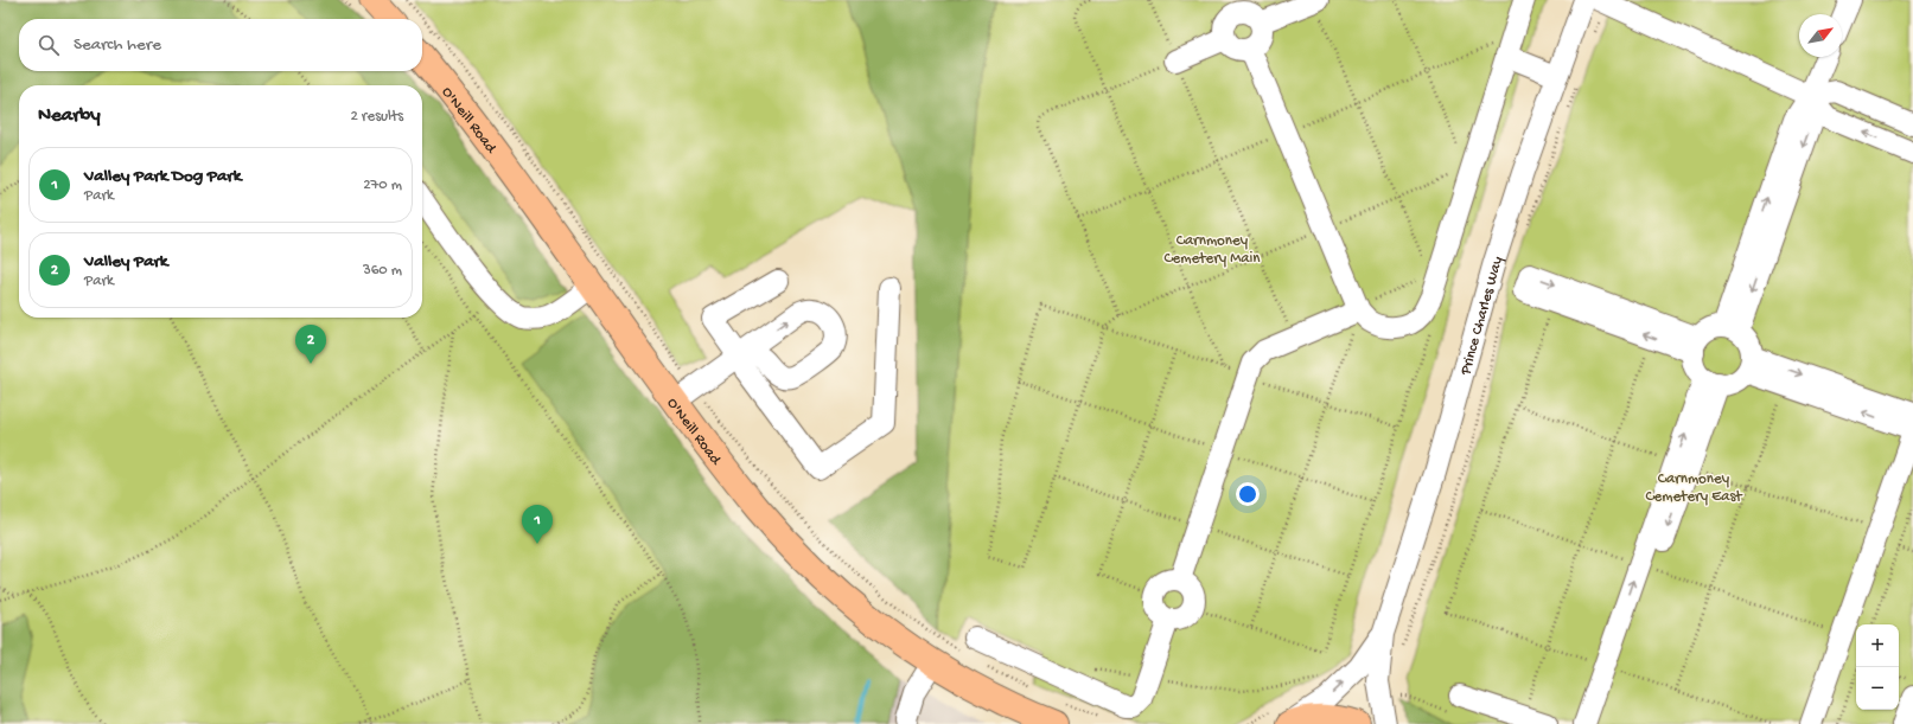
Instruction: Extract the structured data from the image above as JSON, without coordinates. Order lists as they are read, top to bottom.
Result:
{
  "streets": {
    "main road": ["O'Neill Road"],
    "street": ["Prince Charles Way"]
  },
  "parks": ["Carnmoney Cemetery Main", "Carnmoney Cemetery East"],
  "north": "top right",
  "page": {
    "search": "Search here",
    "heading": ["Nearby", "2 results"],
    "list": [
      {
        "mark": "1",
        "name": "Valley Park Dog Park",
        "note": "Park",
        "value": "270 m"
      },
      {
        "mark": "2",
        "name": "Valley Park",
        "note": "Park",
        "value": "360 m"
      }
    ],
    "pins": ["2", "1"],
    "map_buttons": ["+", "−"]
  }
}
